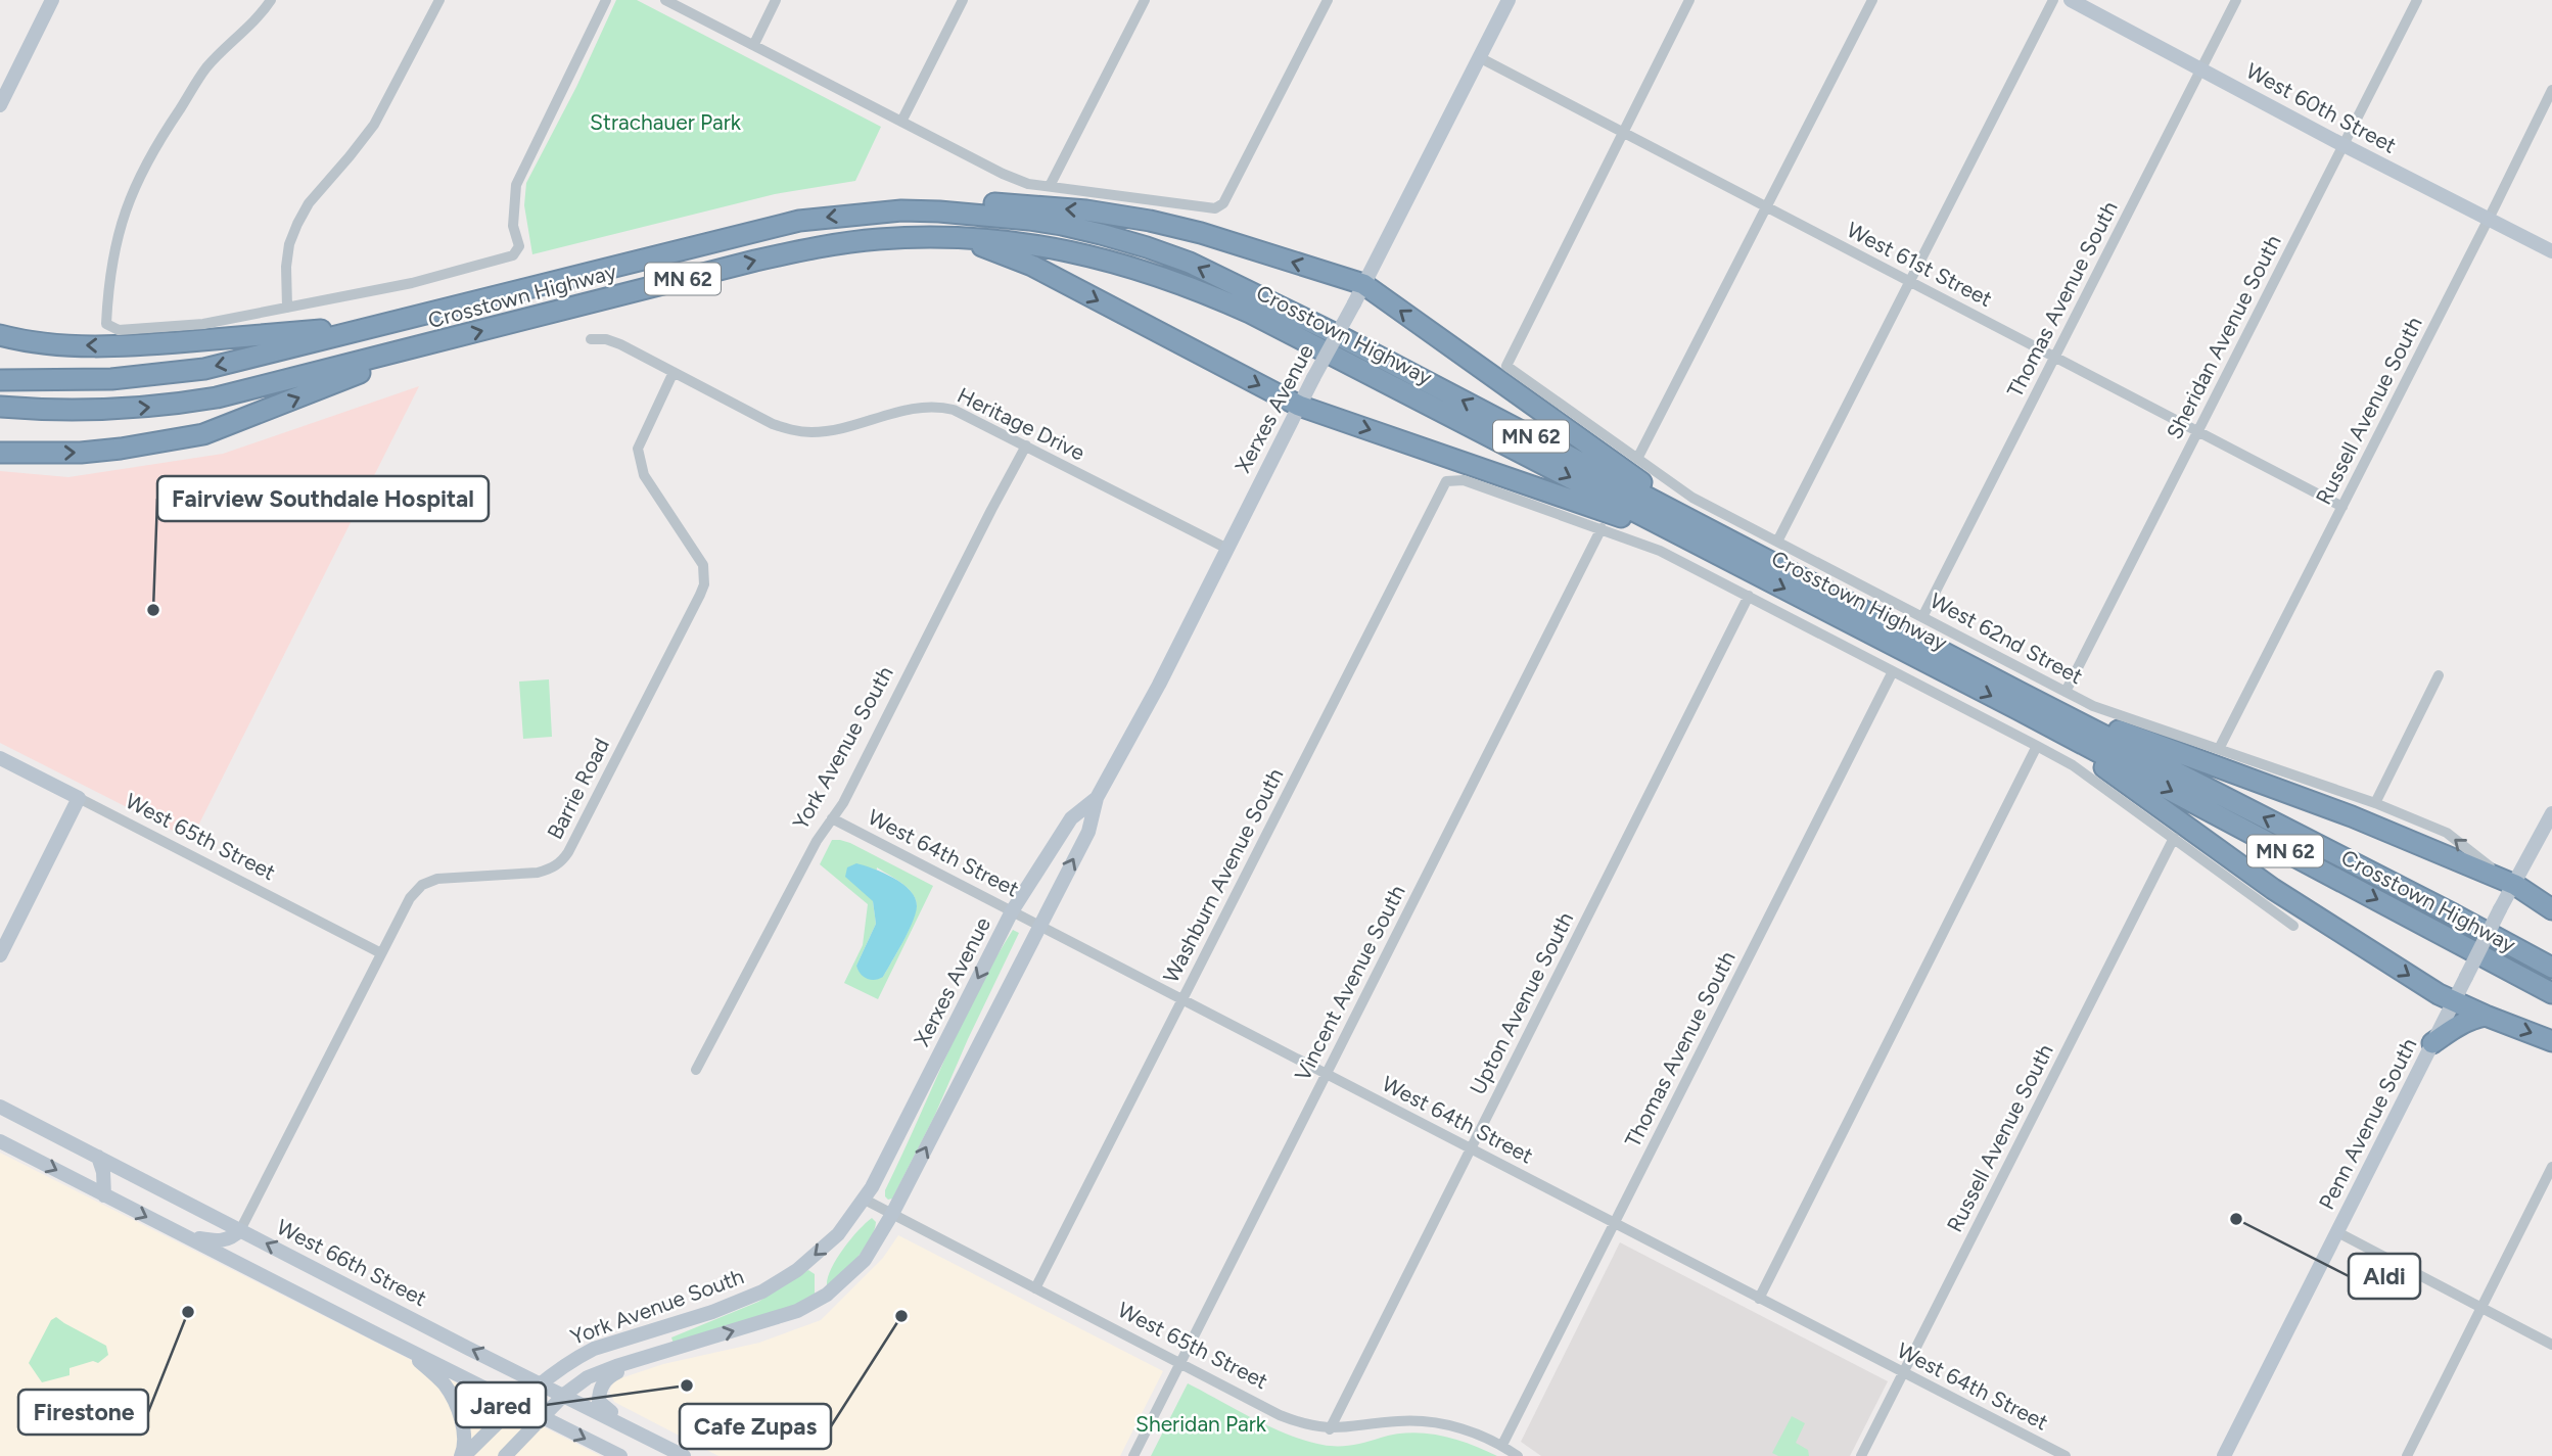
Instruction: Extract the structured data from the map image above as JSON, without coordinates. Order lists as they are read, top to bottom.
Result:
{
  "streets": {
    "highway": ["MN 62", "Crosstown Highway"],
    "street": [
      "West 60th Street",
      "West 61st Street",
      "Thomas Avenue South",
      "Sheridan Avenue South",
      "Xerxes Avenue",
      "Russell Avenue South",
      "Heritage Drive",
      "West 62nd Street",
      "York Avenue South",
      "Barrie Road",
      "West 65th Street",
      "West 64th Street",
      "Washburn Avenue South",
      "Vincent Avenue South",
      "Upton Avenue South",
      "Penn Avenue South",
      "West 66th Street"
    ]
  },
  "crossings": [
    ["West 60th Street", "Thomas Avenue South"],
    ["West 60th Street", "Sheridan Avenue South"],
    ["West 60th Street", "Russell Avenue South"],
    ["West 61st Street", "Thomas Avenue South"],
    ["West 61st Street", "Sheridan Avenue South"],
    ["West 61st Street", "Xerxes Avenue"],
    ["West 61st Street", "Russell Avenue South"],
    ["West 61st Street", "West 62nd Street"],
    ["Thomas Avenue South", "West 62nd Street"],
    ["Thomas Avenue South", "West 65th Street"],
    ["Thomas Avenue South", "West 64th Street"],
    ["Sheridan Avenue South", "West 62nd Street"],
    ["Xerxes Avenue", "Heritage Drive"],
    ["Xerxes Avenue", "York Avenue South"],
    ["Xerxes Avenue", "West 65th Street"],
    ["Xerxes Avenue", "West 64th Street"],
    ["Russell Avenue South", "West 62nd Street"],
    ["Russell Avenue South", "West 64th Street"],
    ["Heritage Drive", "York Avenue South"],
    ["Heritage Drive", "Barrie Road"],
    ["West 62nd Street", "Penn Avenue South"],
    ["York Avenue South", "West 65th Street"],
    ["York Avenue South", "West 64th Street"],
    ["York Avenue South", "West 66th Street"],
    ["Barrie Road", "West 65th Street"],
    ["Barrie Road", "West 66th Street"],
    ["West 65th Street", "Washburn Avenue South"],
    ["West 65th Street", "Vincent Avenue South"],
    ["West 65th Street", "Upton Avenue South"],
    ["West 64th Street", "Washburn Avenue South"],
    ["West 64th Street", "Vincent Avenue South"],
    ["West 64th Street", "Upton Avenue South"],
    ["Washburn Avenue South", "Vincent Avenue South"]
  ],
  "parks": ["Strachauer Park", "Sheridan Park"],
  "places": [
    "Fairview Southdale Hospital",
    "Aldi",
    "Firestone",
    "Cafe Zupas",
    "Jared"
  ]
}
